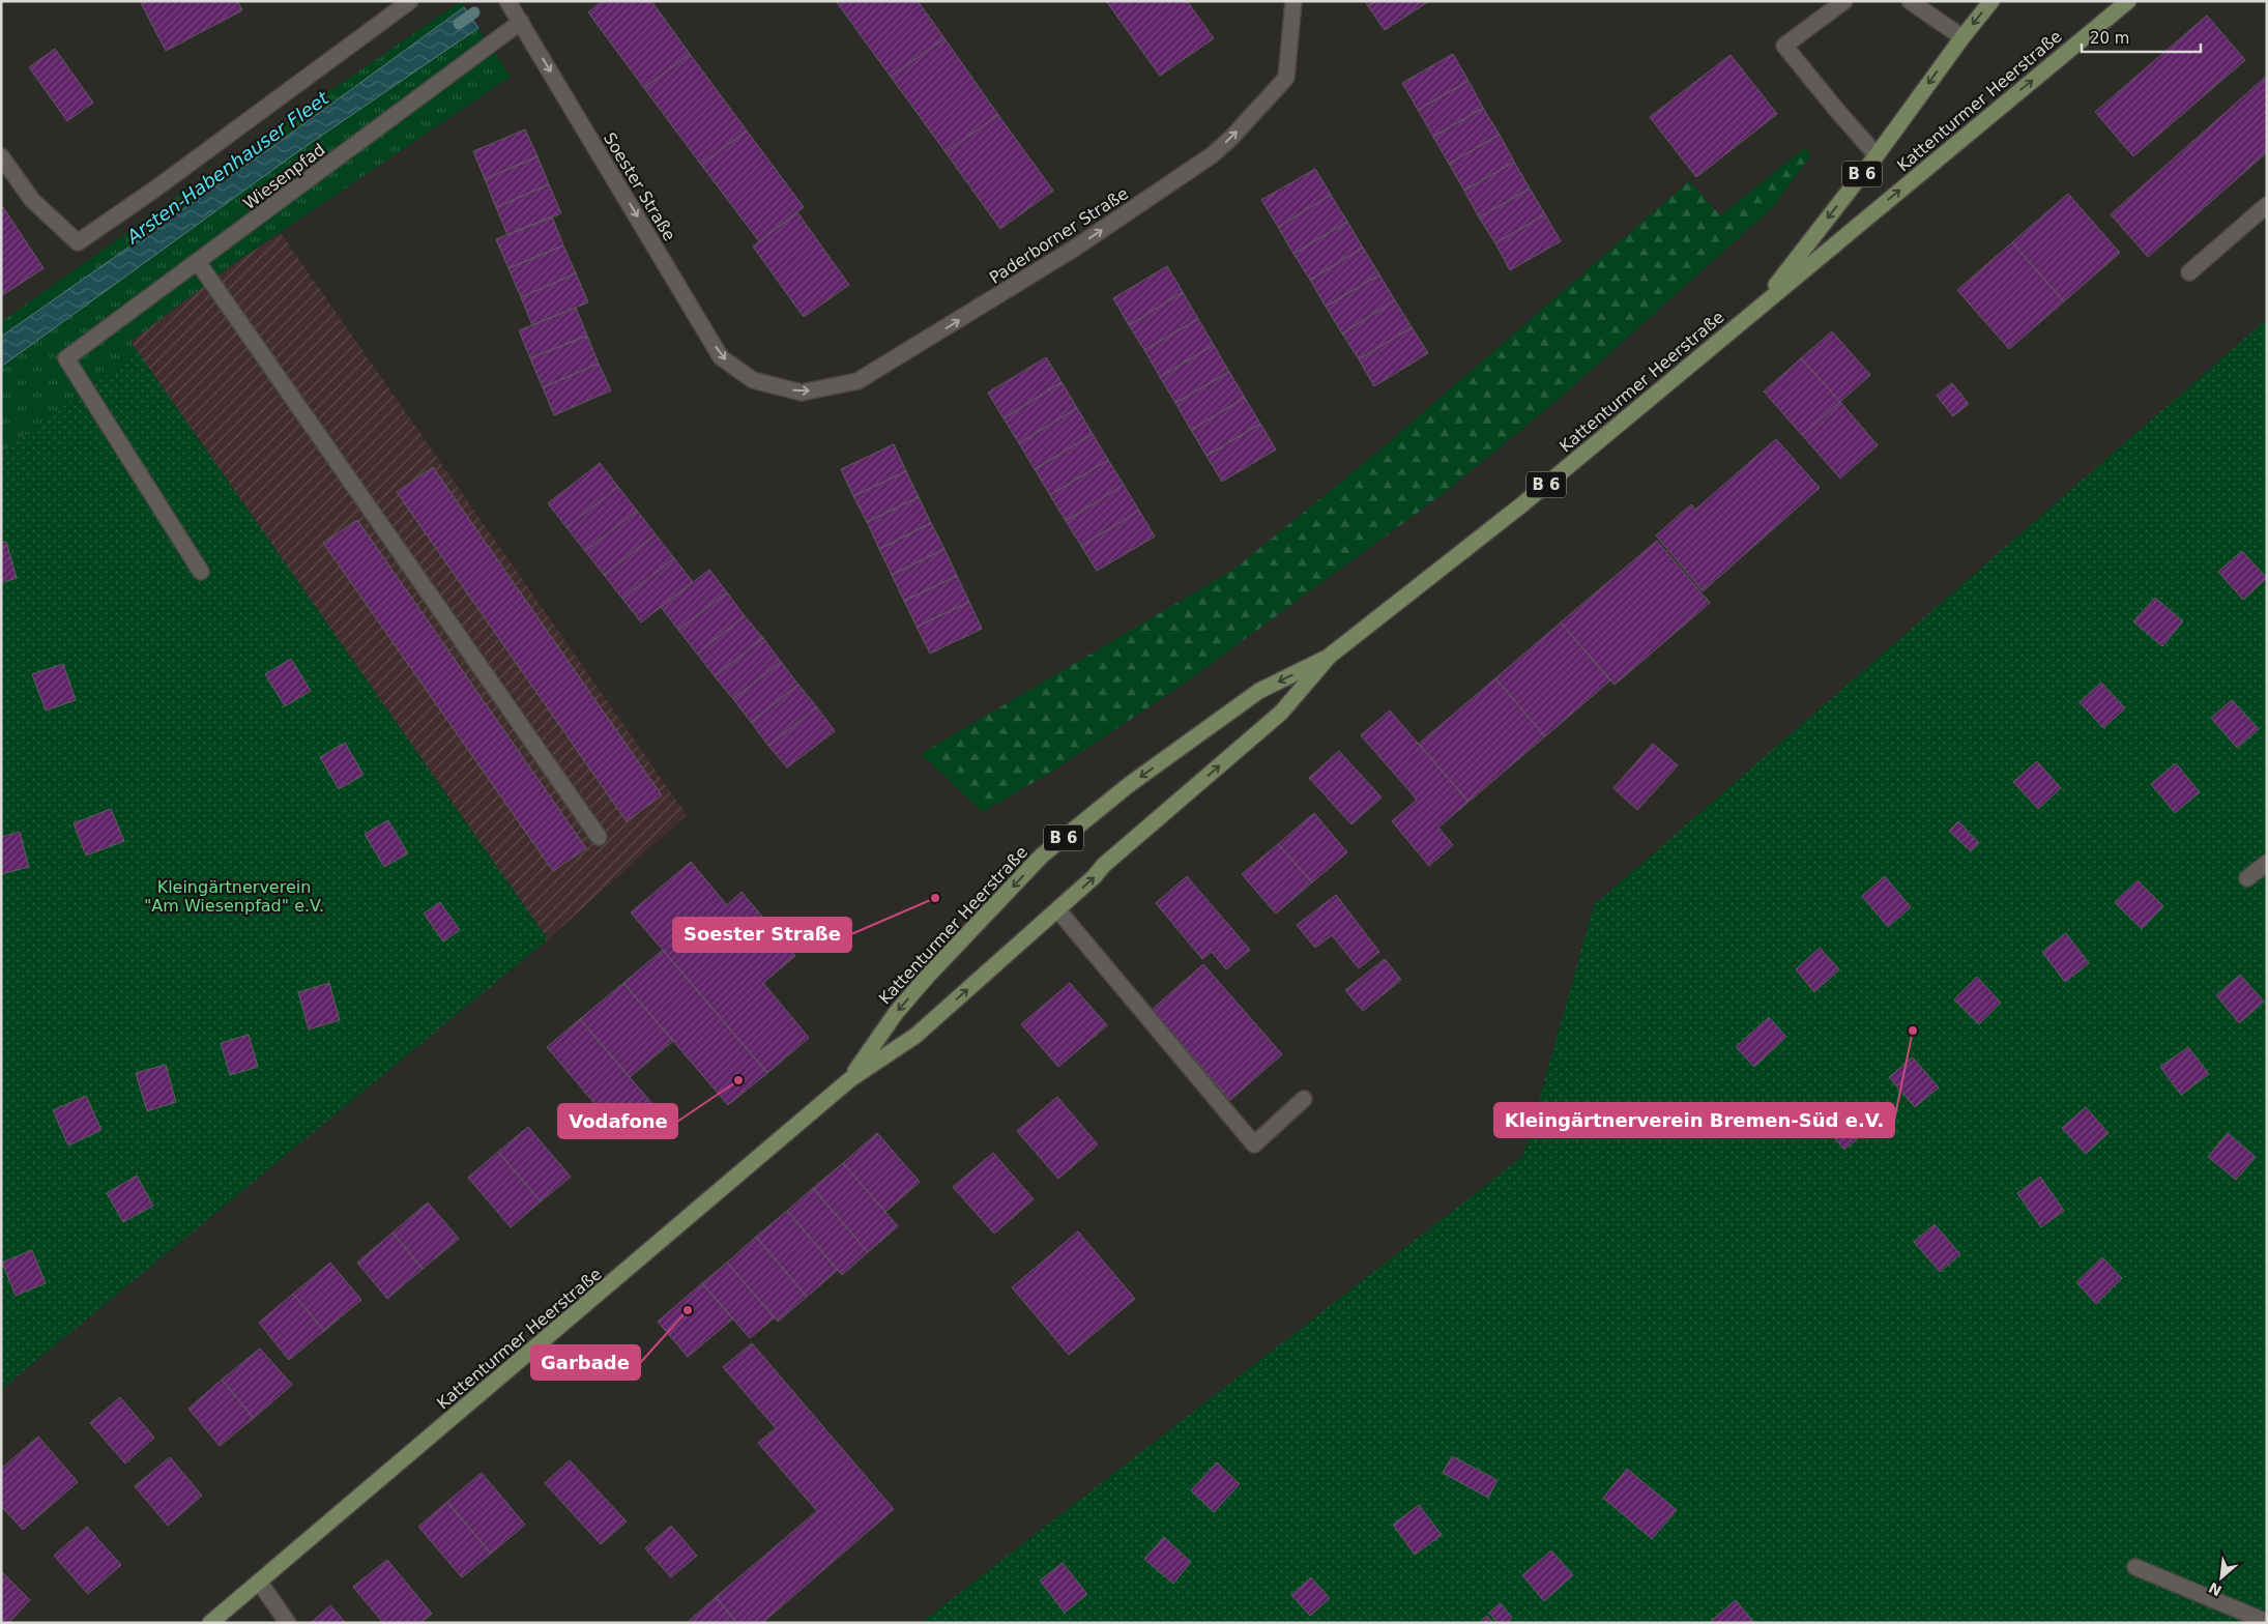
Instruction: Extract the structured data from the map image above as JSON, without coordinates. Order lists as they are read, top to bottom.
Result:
{
  "streets": {
    "main road": ["Kattenturmer Heerstraße", "B 6"],
    "street": ["Wiesenpfad", "Soester Straße", "Paderborner Straße"]
  },
  "crossings": [
    ["Wiesenpfad", "Soester Straße"],
    ["Soester Straße", "Paderborner Straße"]
  ],
  "one_way": ["Soester Straße", "Paderborner Straße"],
  "water": ["Arsten-Habenhauser Fleet"],
  "parks": ["Kleingärtnerverein \"Am Wiesenpfad\" e.V."],
  "places": [
    "Soester Straße",
    "Kleingärtnerverein Bremen-Süd e.V.",
    "Vodafone",
    "Garbade"
  ],
  "scale_bar": "20 m",
  "north": "bottom left"
}
